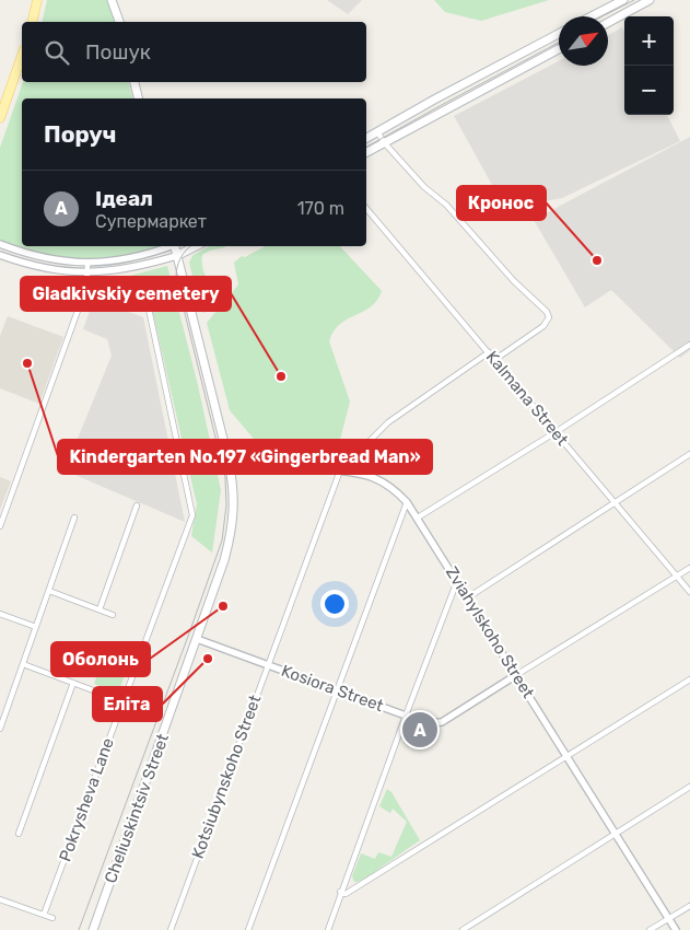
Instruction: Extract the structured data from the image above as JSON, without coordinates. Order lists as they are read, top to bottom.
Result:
{
  "streets": {
    "main road": ["Cheliuskintsiv Street"],
    "street": [
      "Kalmana Street",
      "Zviahylskoho Street",
      "Kosiora Street",
      "Kotsiubynskoho Street",
      "Pokrysheva Lane"
    ]
  },
  "crossings": [
    ["Kalmana Street", "Kosiora Street"],
    ["Zviahylskoho Street", "Kosiora Street"],
    ["Zviahylskoho Street", "Kotsiubynskoho Street"],
    ["Zviahylskoho Street", "Cheliuskintsiv Street"],
    ["Kosiora Street", "Kotsiubynskoho Street"],
    ["Kosiora Street", "Cheliuskintsiv Street"]
  ],
  "places": [
    "Кронос",
    "Kindergarten No.197 «Gingerbread Man»",
    "Gladkivskiy cemetery",
    "Оболонь",
    "Еліта"
  ],
  "north": "top right",
  "page": {
    "map_buttons": ["+", "−"],
    "search": "Пошук",
    "heading": "Поруч",
    "list": [
      {
        "mark": "A",
        "name": "Ідеал",
        "note": "Супермаркет",
        "value": "170 m"
      }
    ],
    "pins": "A"
  }
}
